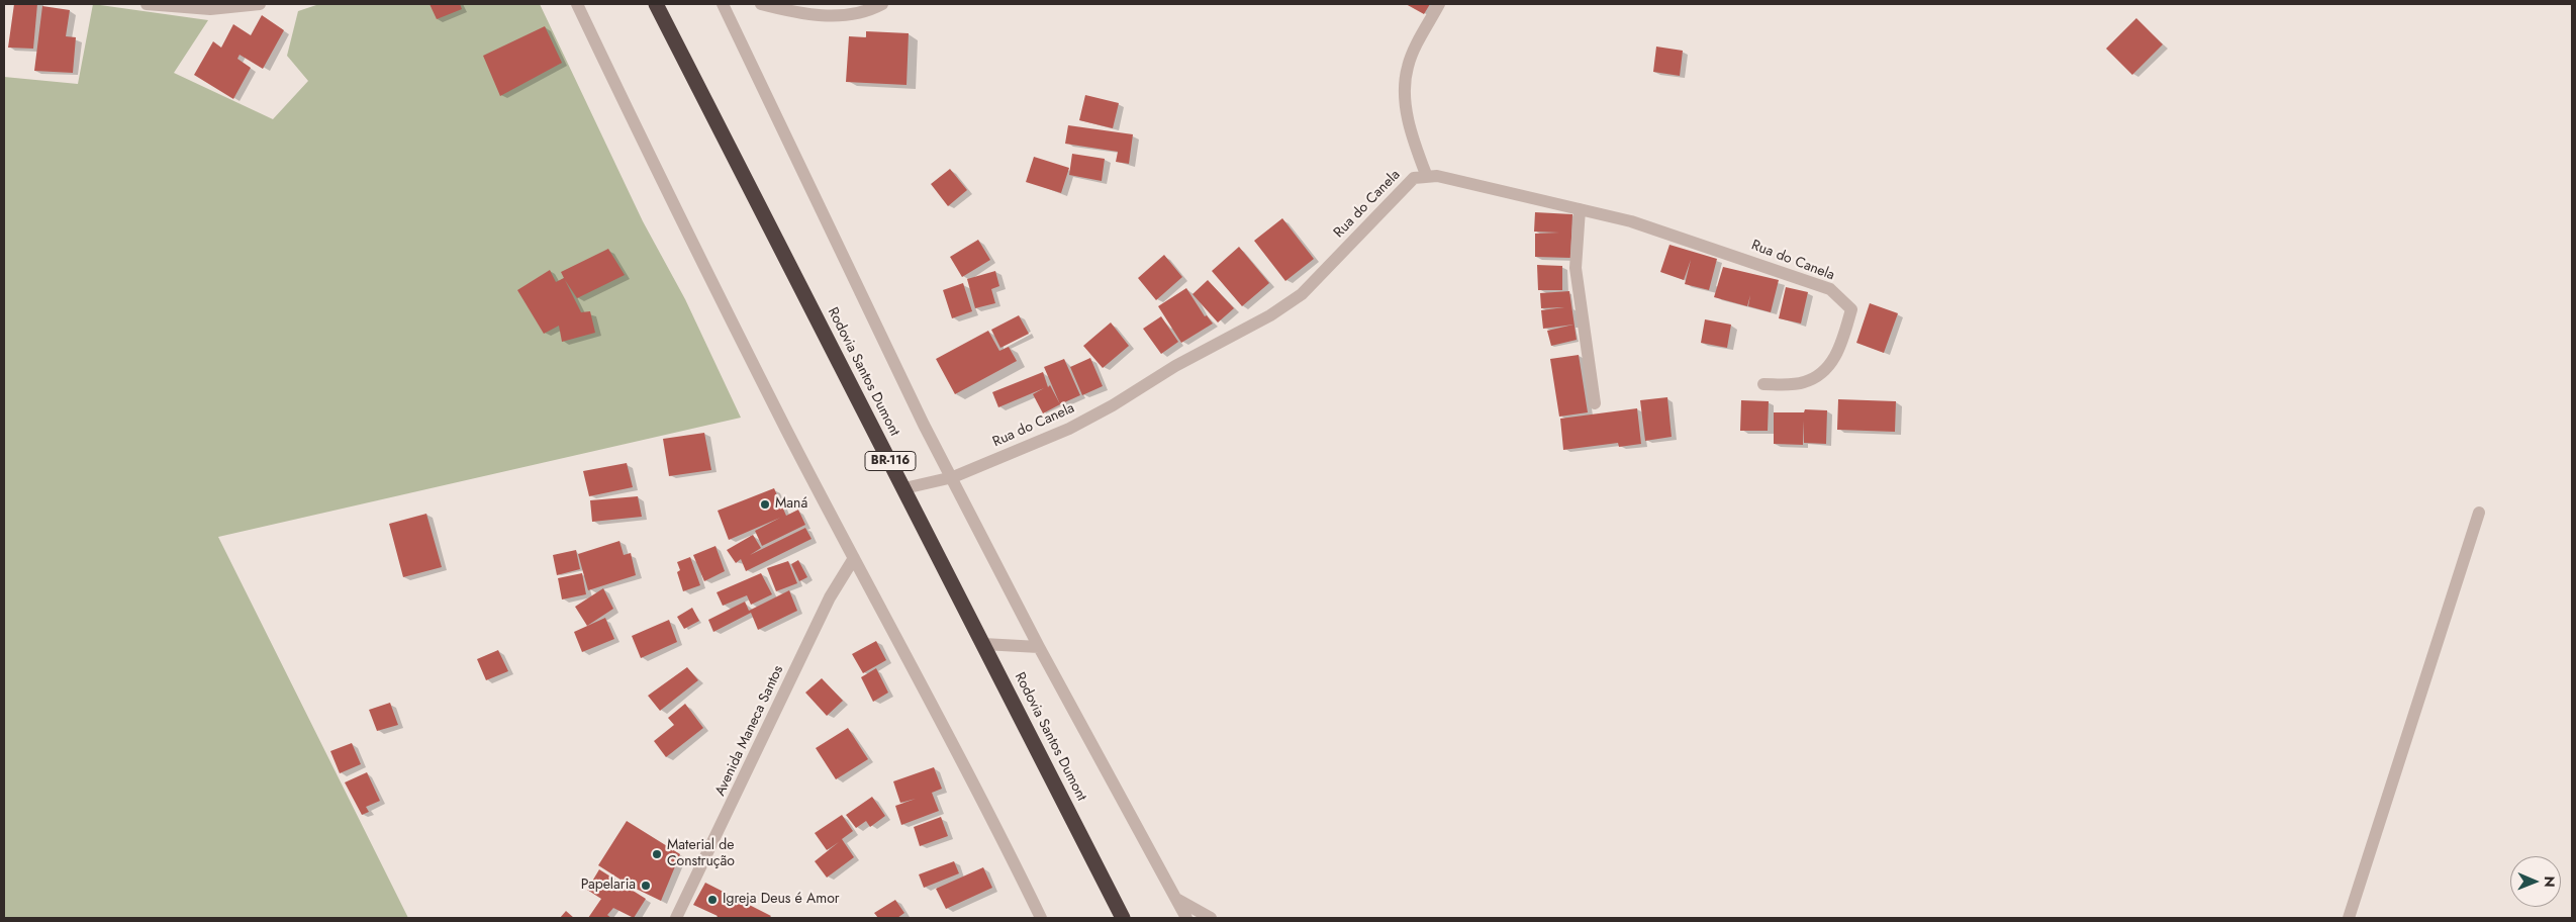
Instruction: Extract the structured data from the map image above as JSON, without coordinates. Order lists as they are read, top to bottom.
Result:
{
  "streets": {
    "highway": ["Rodovia Santos Dumont", "BR-116"],
    "street": ["Rua do Canela", "Avenida Maneca Santos"]
  },
  "crossings": [
    ["Rua do Canela", "Rodovia Santos Dumont"]
  ],
  "places": [
    "Maná",
    "Material de Construção",
    "Papelaria",
    "Igreja Deus é Amor"
  ],
  "north": "right"
}
